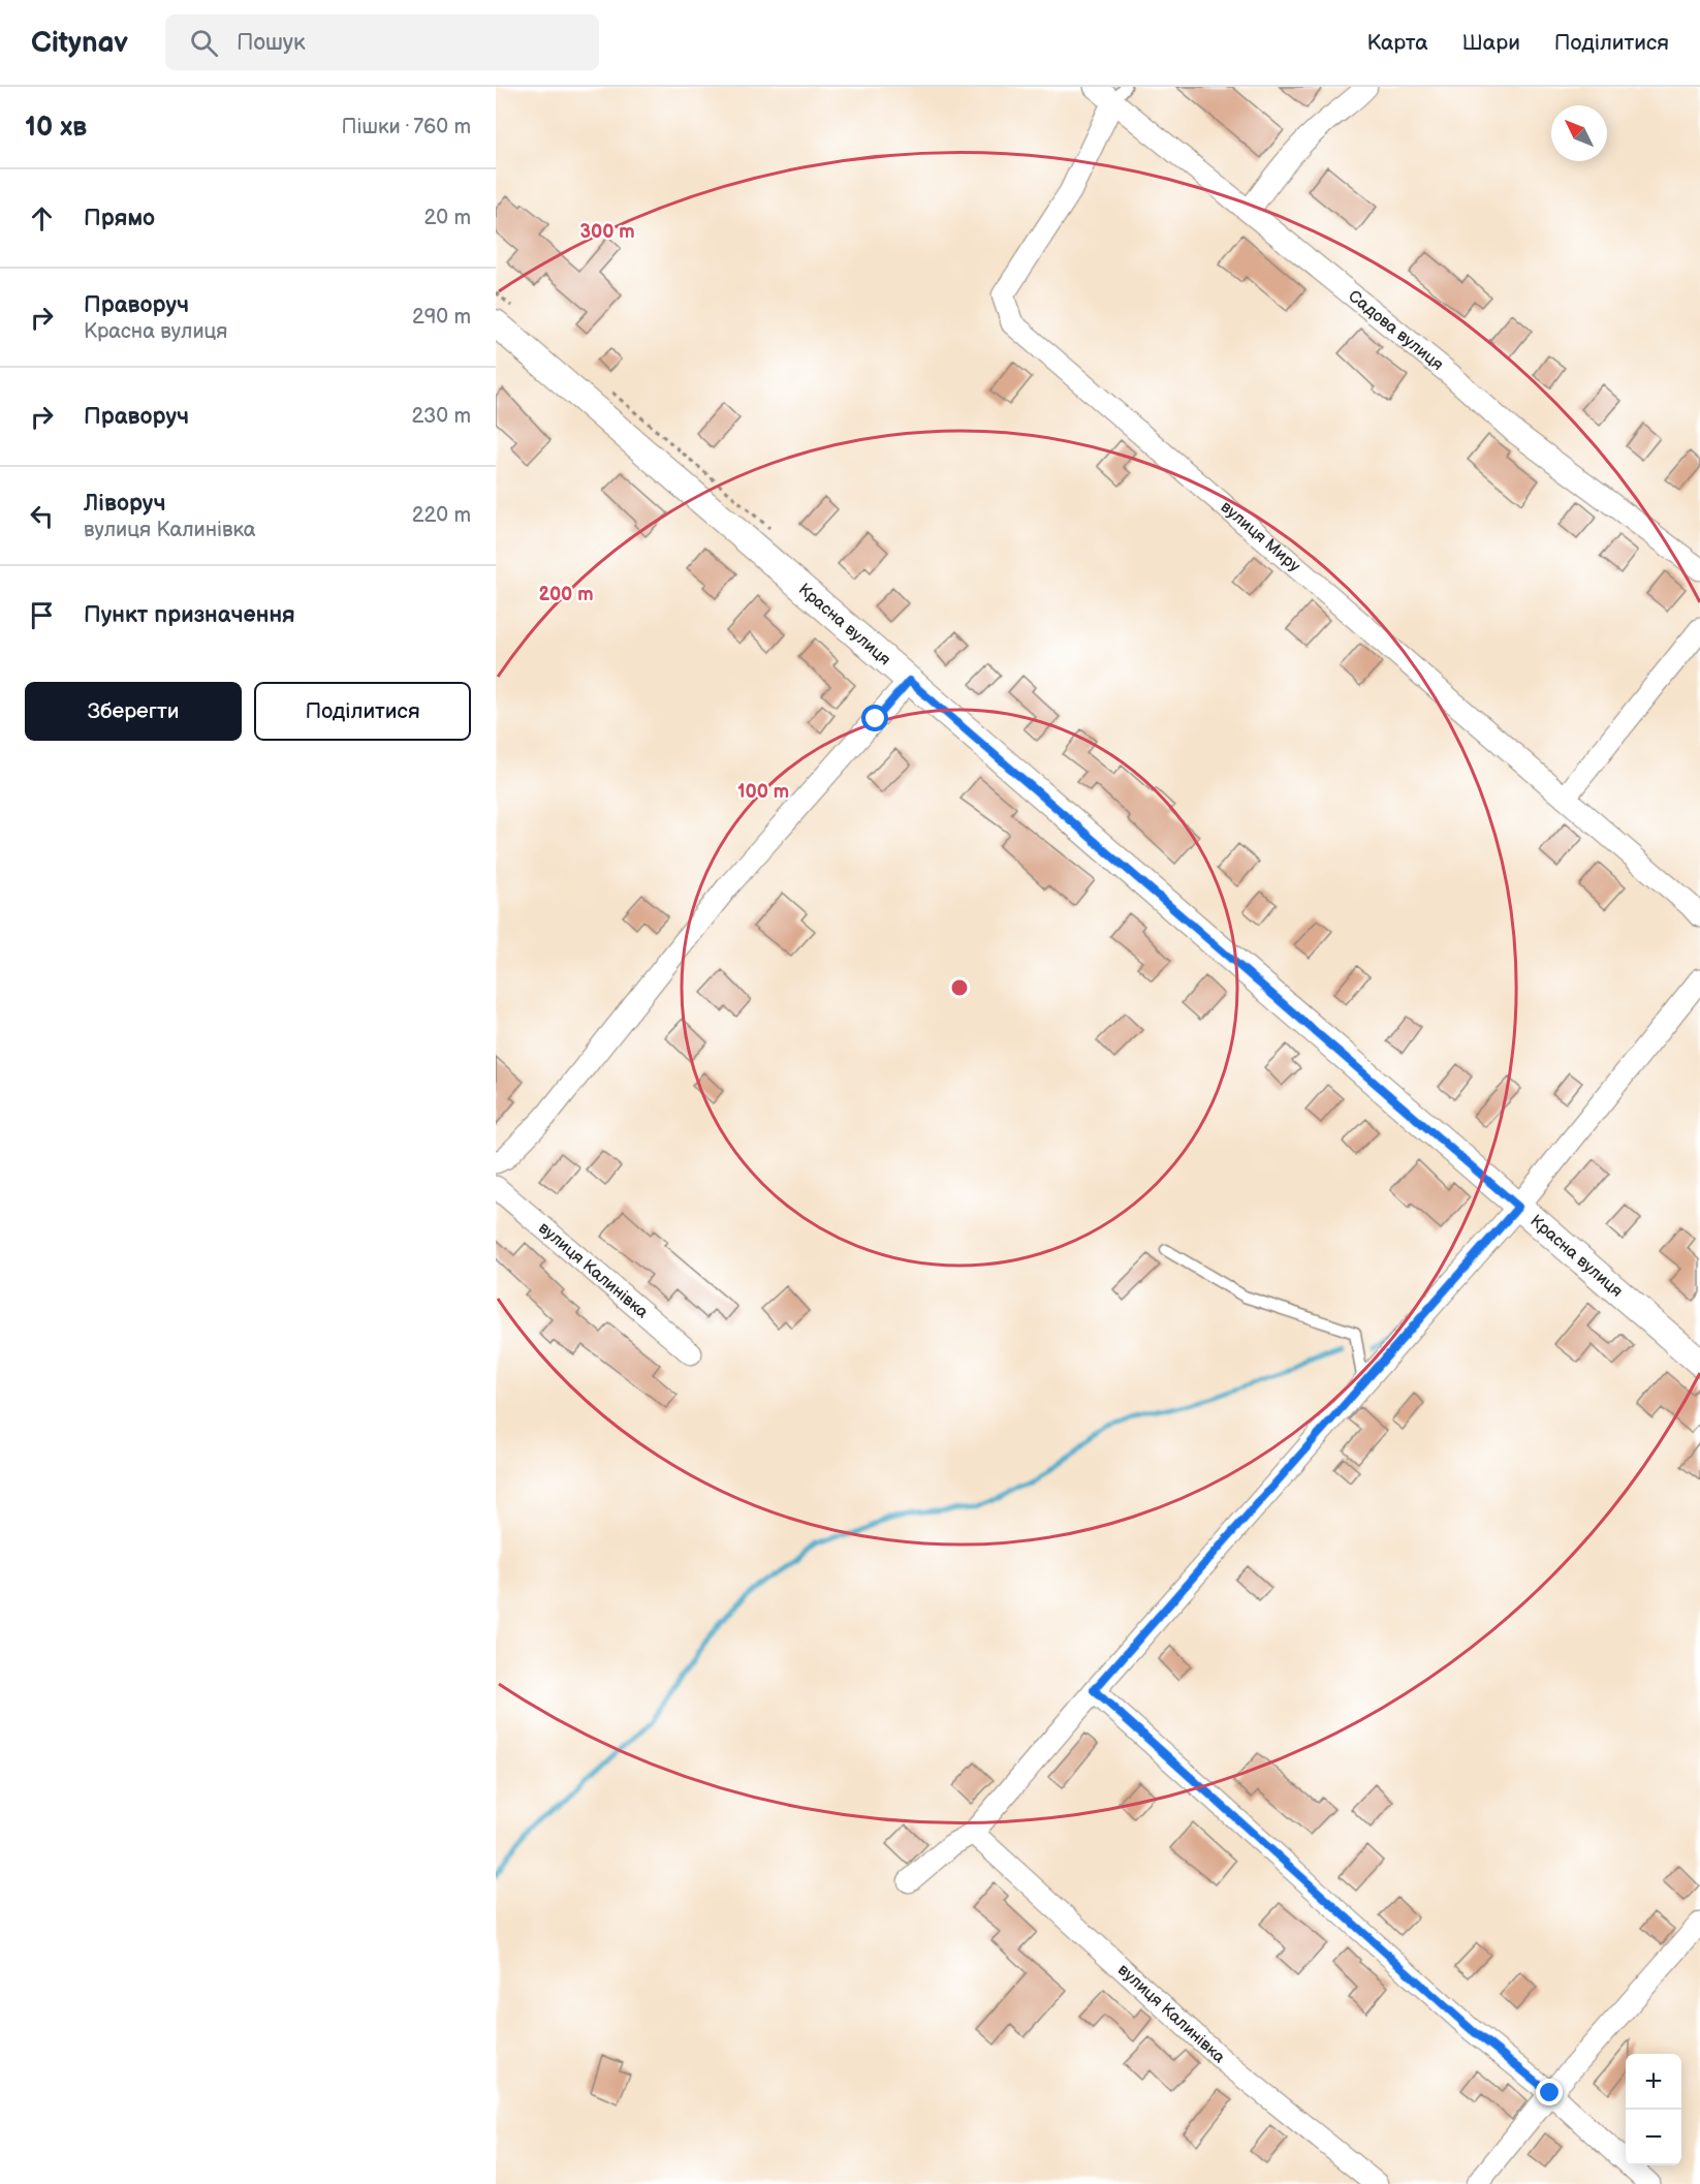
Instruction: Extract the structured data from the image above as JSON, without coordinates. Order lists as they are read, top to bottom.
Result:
{
  "streets": {
    "street": [
      "Садова вулиця",
      "вулиця Миру",
      "Красна вулиця",
      "вулиця Калинівка"
    ]
  },
  "crossings": [
    ["Садова вулиця", "вулиця Миру"]
  ],
  "north": "top left",
  "page": {
    "header": "Citynav",
    "search": "Пошук",
    "nav": ["Карта", "Шари", "Поділитися"],
    "heading": ["10 хв", "Пішки · 760 m"],
    "list": [
      ["Прямо", "20 m"],
      ["Праворуч", "Красна вулиця", "290 m"],
      ["Праворуч", "230 m"],
      ["Ліворуч", "вулиця Калинівка", "220 m"],
      "Пункт призначення"
    ],
    "buttons": ["Зберегти", "Поділитися"],
    "map_buttons": ["+", "−"]
  },
  "rings": ["300 m", "200 m", "100 m"]
}
